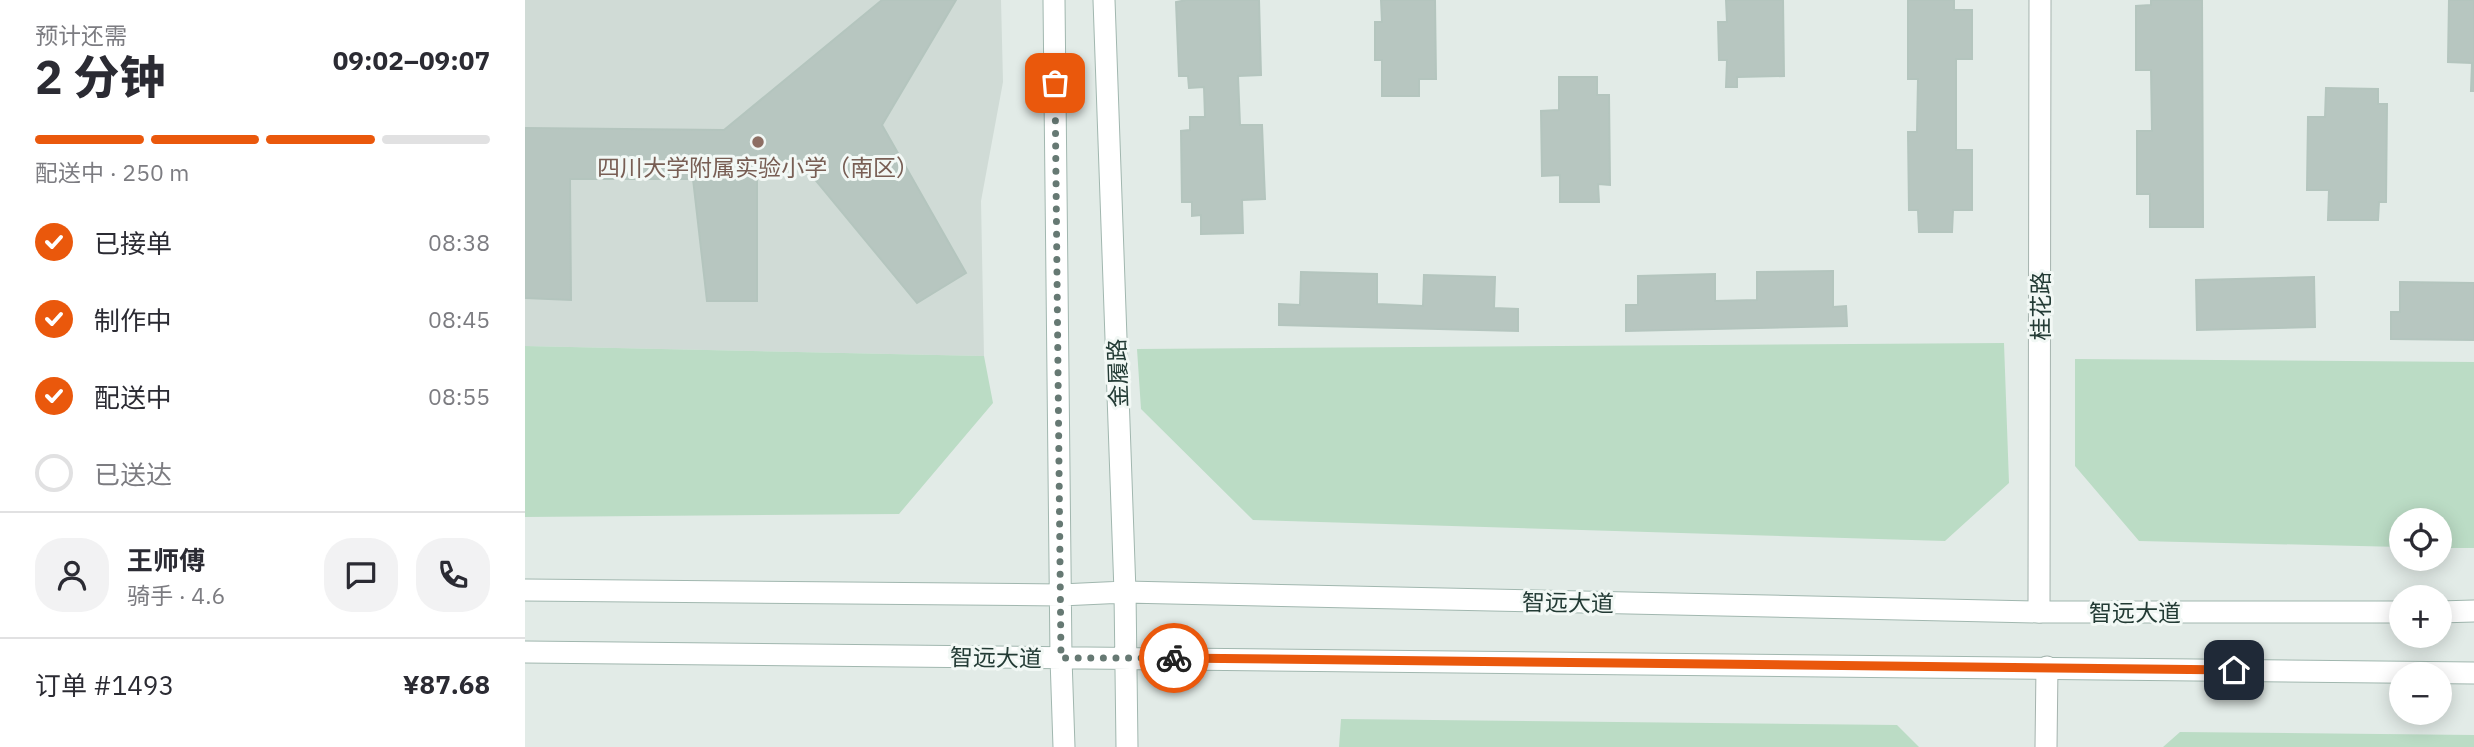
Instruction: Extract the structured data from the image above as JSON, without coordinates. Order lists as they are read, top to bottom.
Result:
{
  "streets": {
    "main road": ["桂花路", "金履路", "智远大道"]
  },
  "crossings": [
    ["桂花路", "智远大道"],
    ["金履路", "智远大道"]
  ],
  "places": ["四川大学附属实验小学（南区）"],
  "page": {
    "heading": ["2 分钟", "预计还需", "09:02–09:07"],
    "panel": [
      "王师傅",
      "骑手 · 4.6",
      "订单 #1493",
      "¥87.68"
    ],
    "bar": "配送中 · 250 m",
    "list": [
      ["已接单", "08:38"],
      ["制作中", "08:45"],
      ["配送中", "08:55"],
      "已送达"
    ],
    "map_buttons": ["+", "−"]
  }
}
